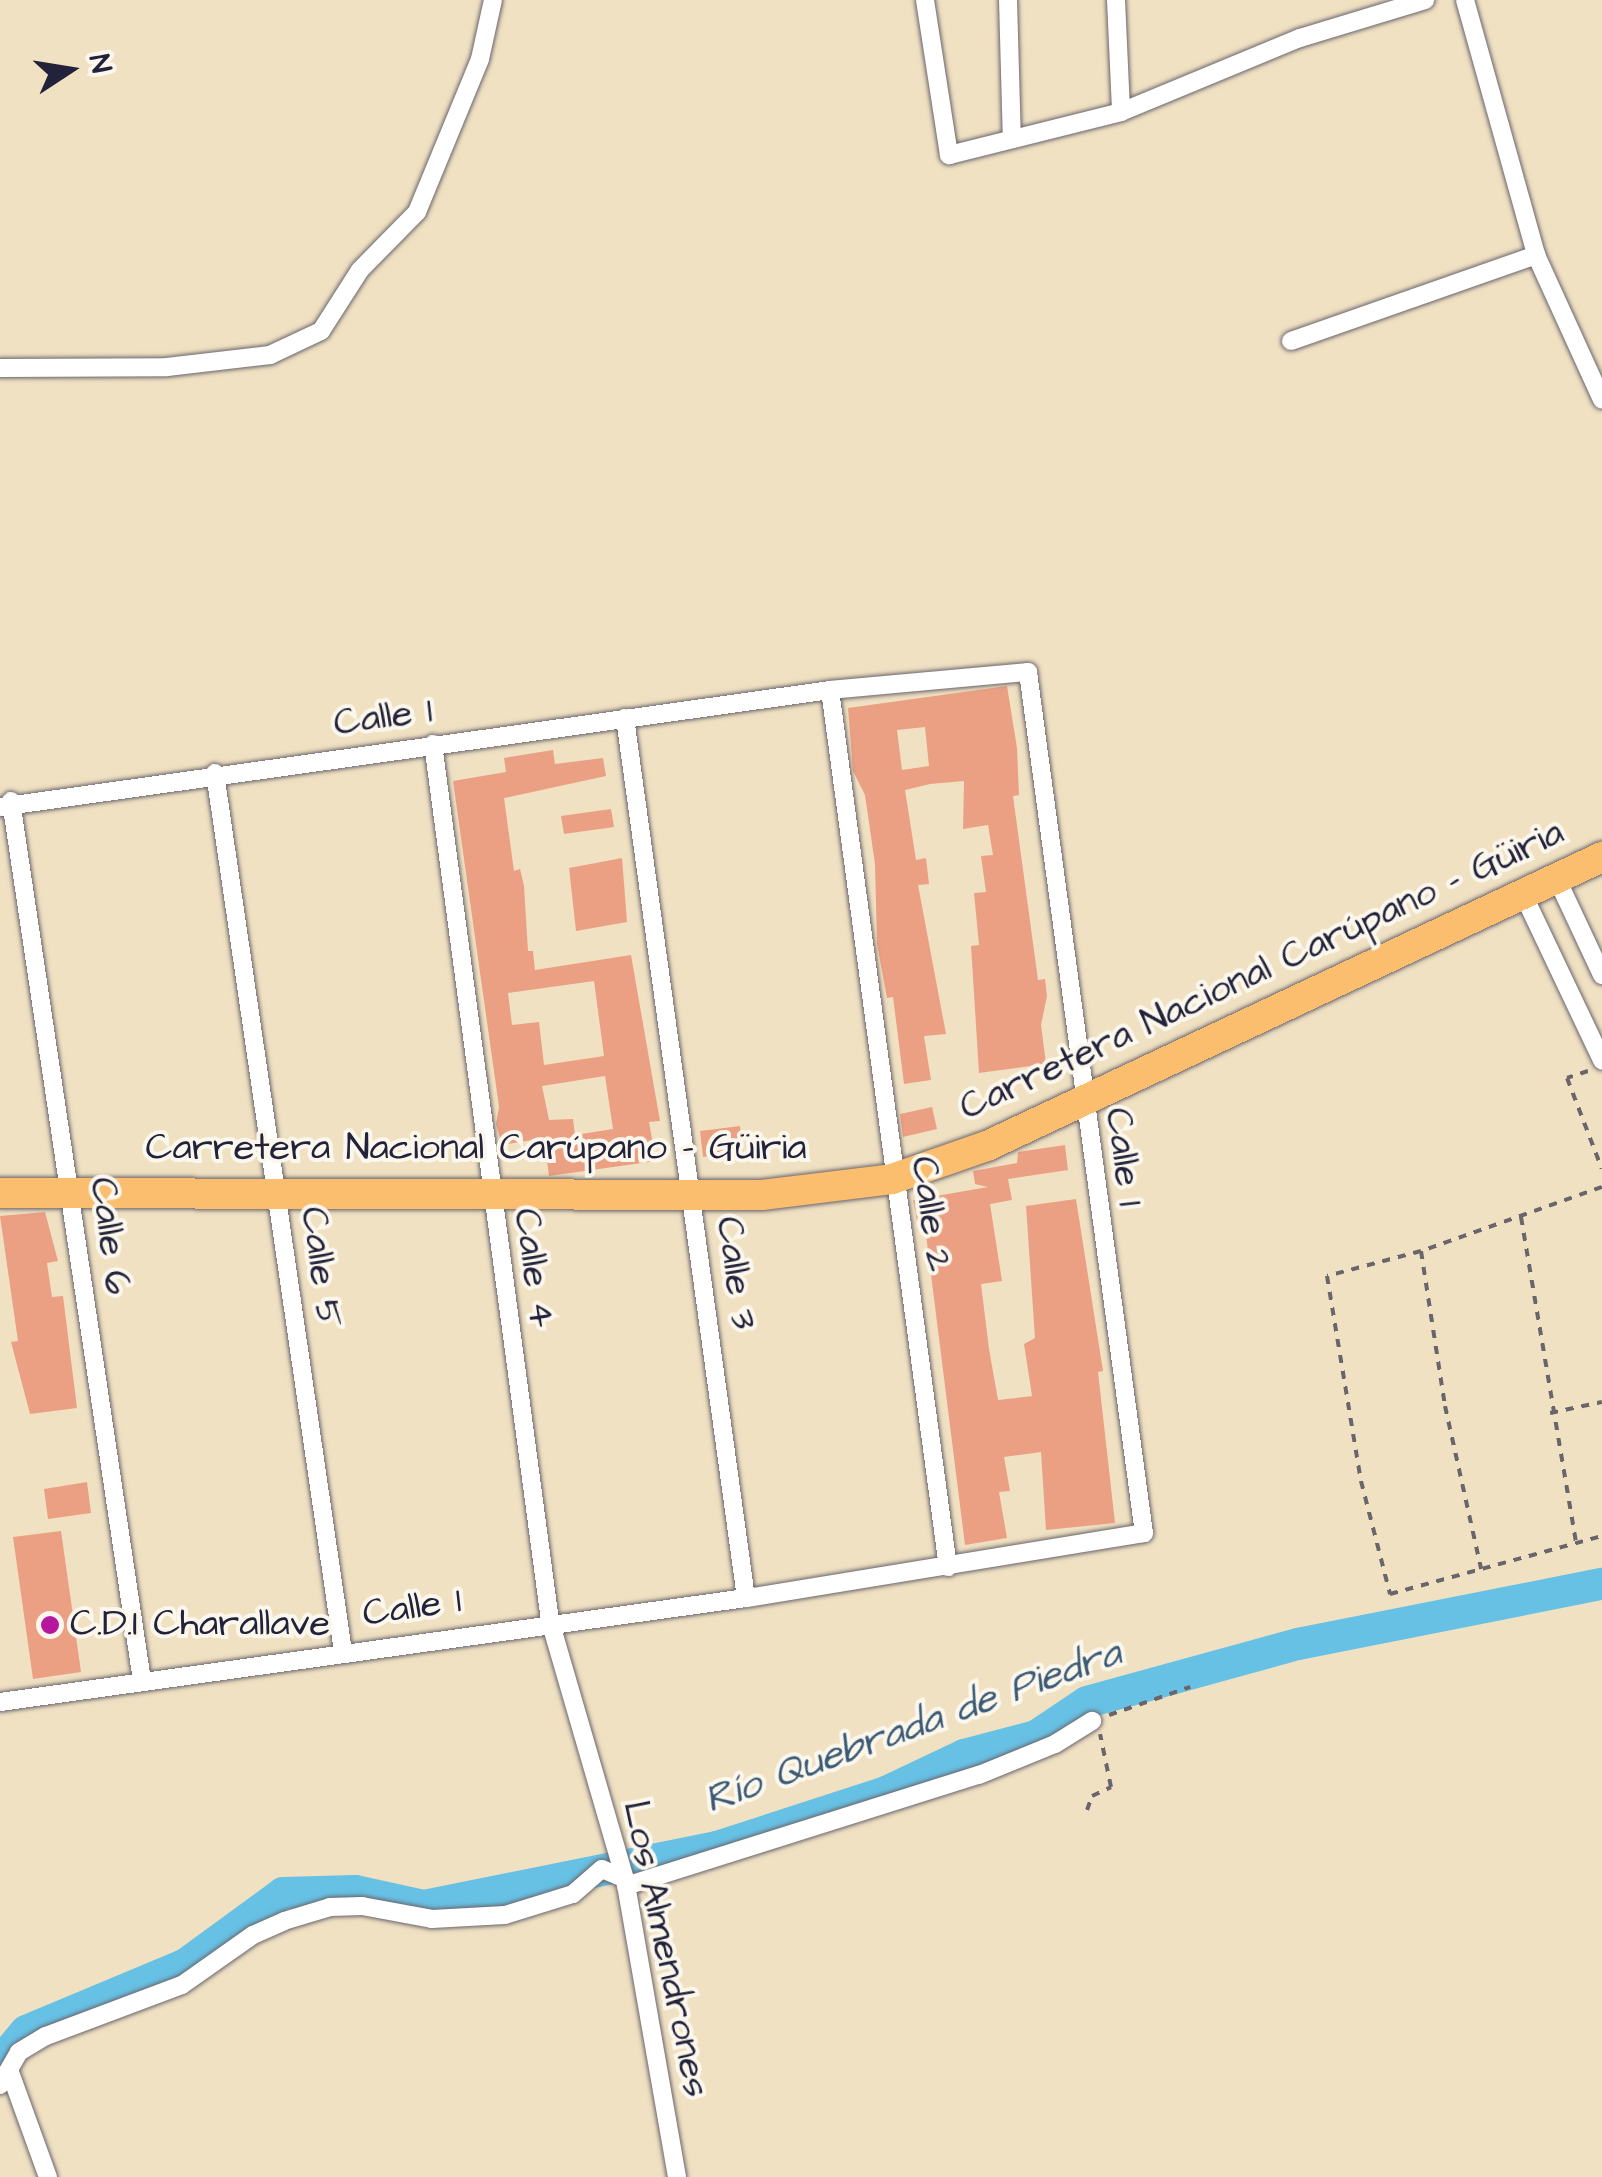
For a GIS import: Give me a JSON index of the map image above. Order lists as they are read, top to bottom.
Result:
{
  "streets": {
    "highway": ["Carretera Nacional Carúpano - Güiria"],
    "street": [
      "Calle 1",
      "Calle 2",
      "Calle 6",
      "Calle 5",
      "Calle 4",
      "Calle 3",
      "Los Almendrones"
    ]
  },
  "crossings": [
    ["Calle 1", "Carretera Nacional Carúpano - Güiria"],
    ["Calle 1", "Calle 2"],
    ["Calle 1", "Calle 6"],
    ["Calle 1", "Calle 5"],
    ["Calle 1", "Calle 4"],
    ["Calle 1", "Calle 3"],
    ["Calle 1", "Los Almendrones"],
    ["Carretera Nacional Carúpano - Güiria", "Calle 2"],
    ["Carretera Nacional Carúpano - Güiria", "Calle 6"],
    ["Carretera Nacional Carúpano - Güiria", "Calle 5"],
    ["Carretera Nacional Carúpano - Güiria", "Calle 4"],
    ["Carretera Nacional Carúpano - Güiria", "Calle 3"],
    ["Calle 4", "Los Almendrones"]
  ],
  "water": ["Río Quebrada de Piedra"],
  "places": ["C.D.I Charallave"],
  "north": "right"
}
